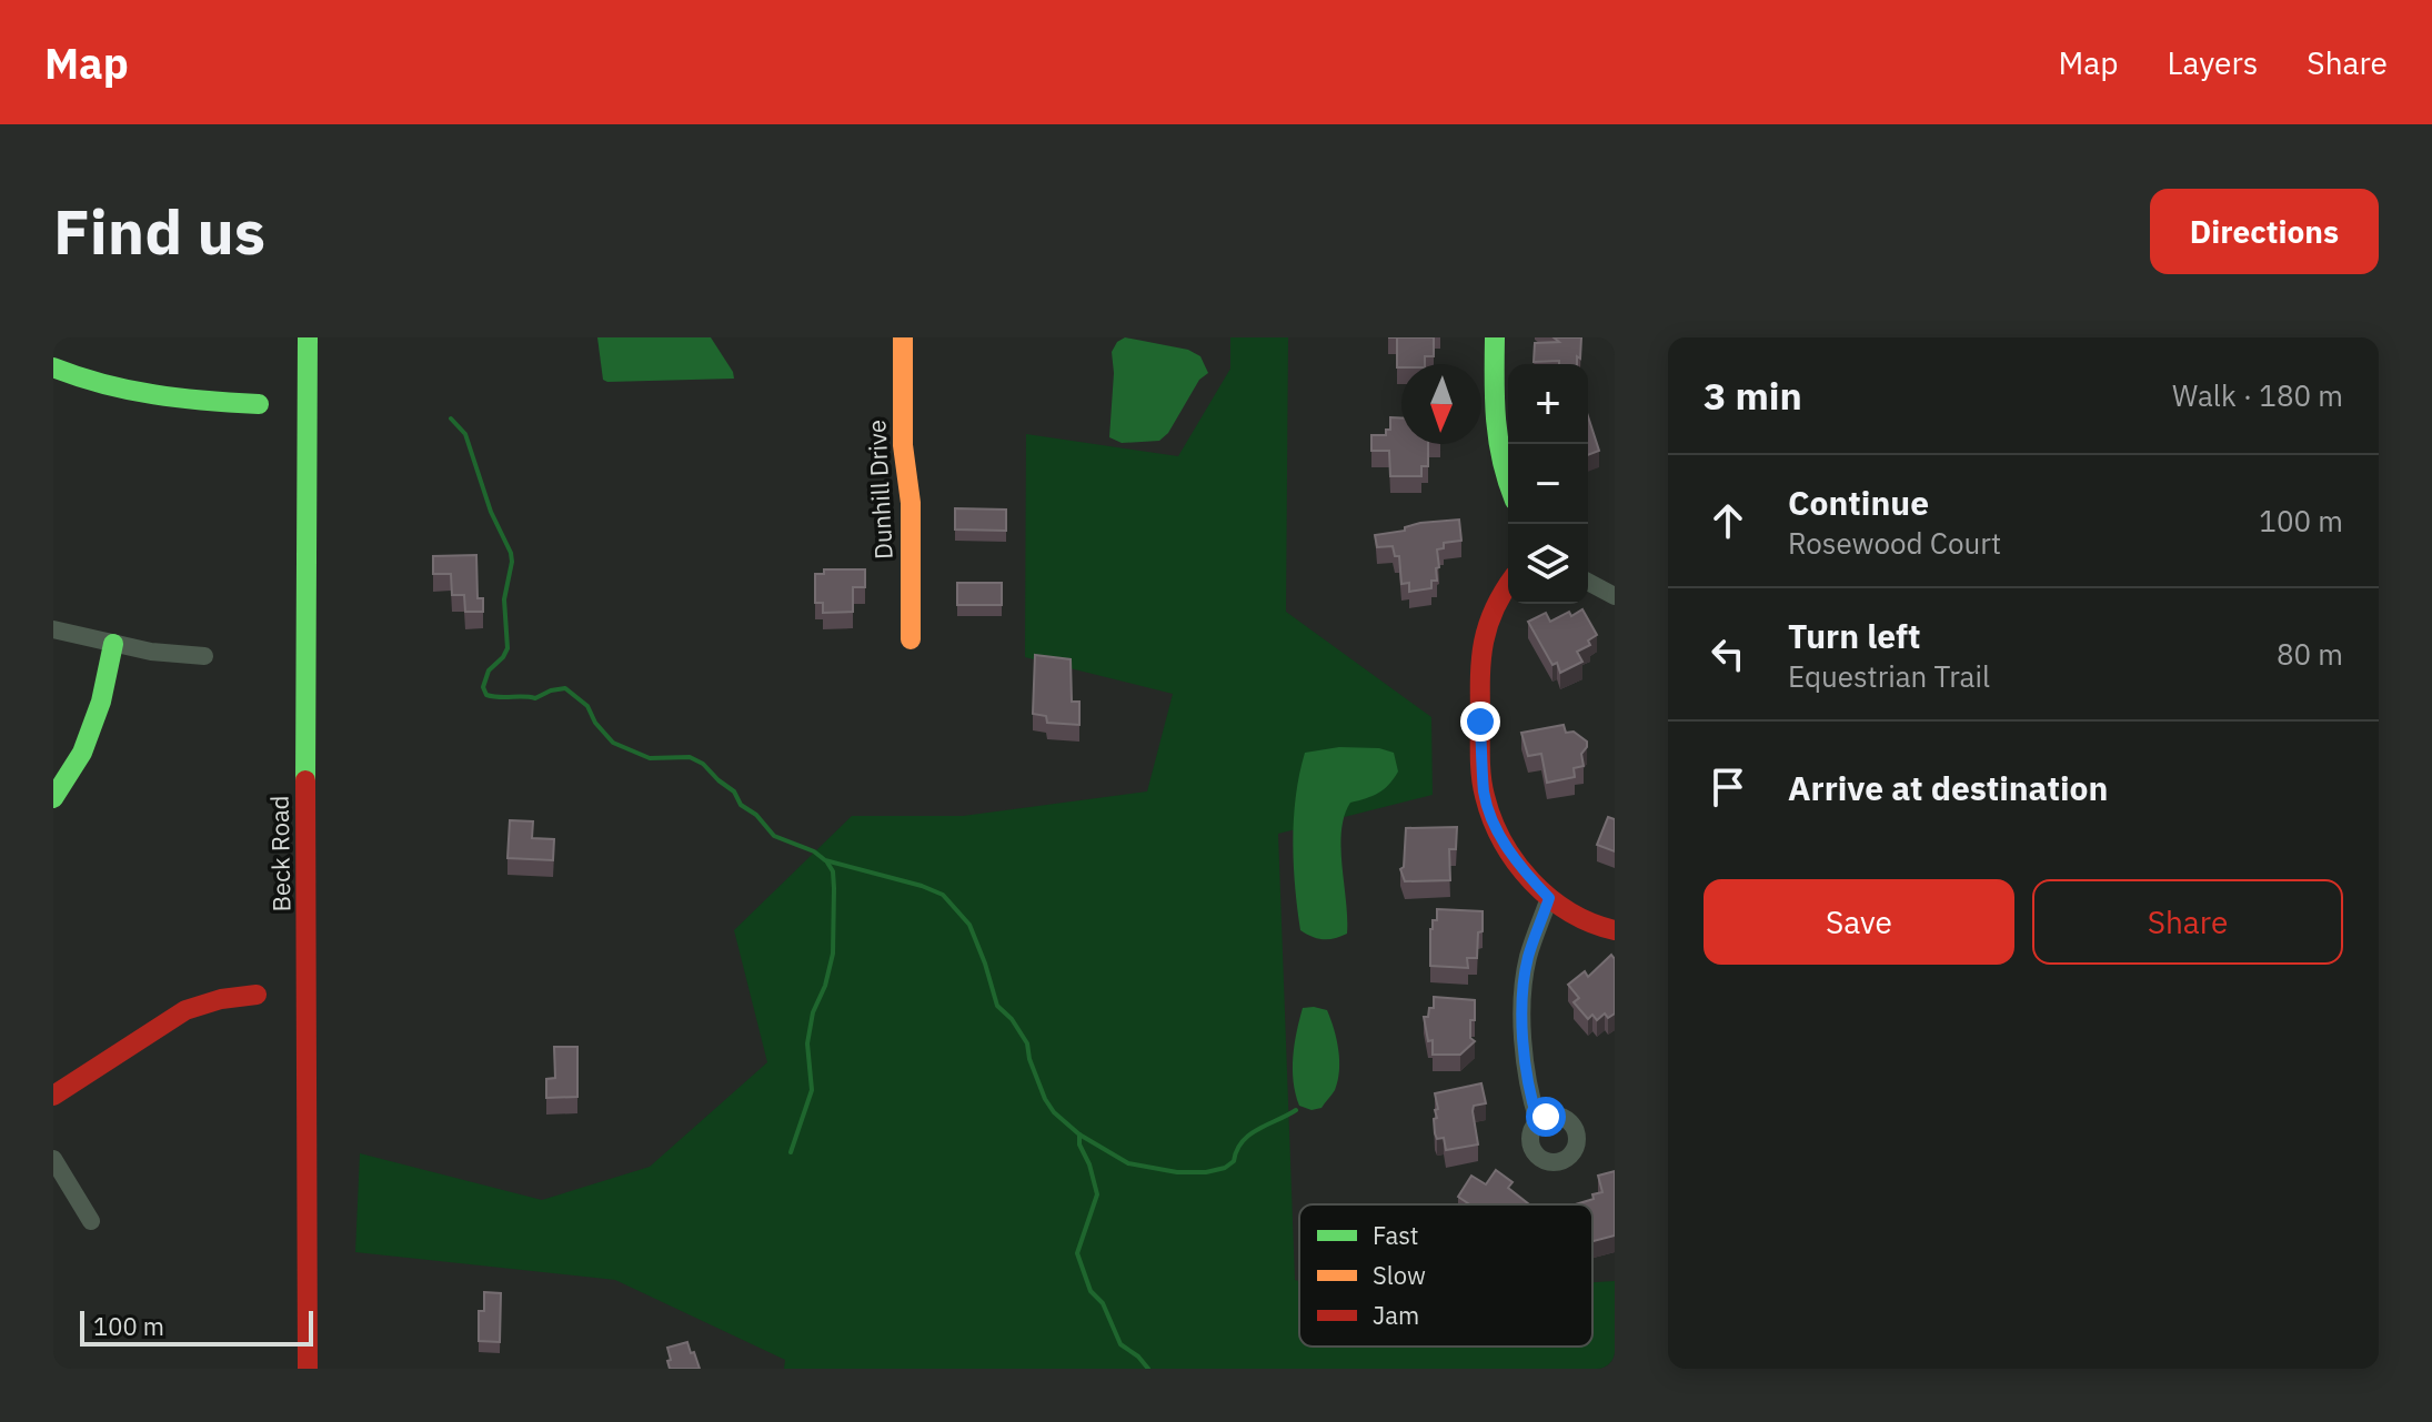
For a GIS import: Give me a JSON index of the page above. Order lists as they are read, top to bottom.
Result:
{
  "streets": {
    "street": ["Dunhill Drive", "Beck Road"]
  },
  "legend": ["Fast", "Slow", "Jam"],
  "scale_bar": "100 m",
  "north": "bottom",
  "page": {
    "header": "Map",
    "nav": ["Map", "Layers", "Share"],
    "buttons": [
      "Directions",
      ["Save", "Share"]
    ],
    "title": "Find us",
    "heading": ["3 min", "Walk · 180 m"],
    "map_buttons": ["+", "−"],
    "list": [
      ["Continue", "Rosewood Court", "100 m"],
      ["Turn left", "Equestrian Trail", "80 m"],
      "Arrive at destination"
    ],
    "scale": "100 m"
  }
}
